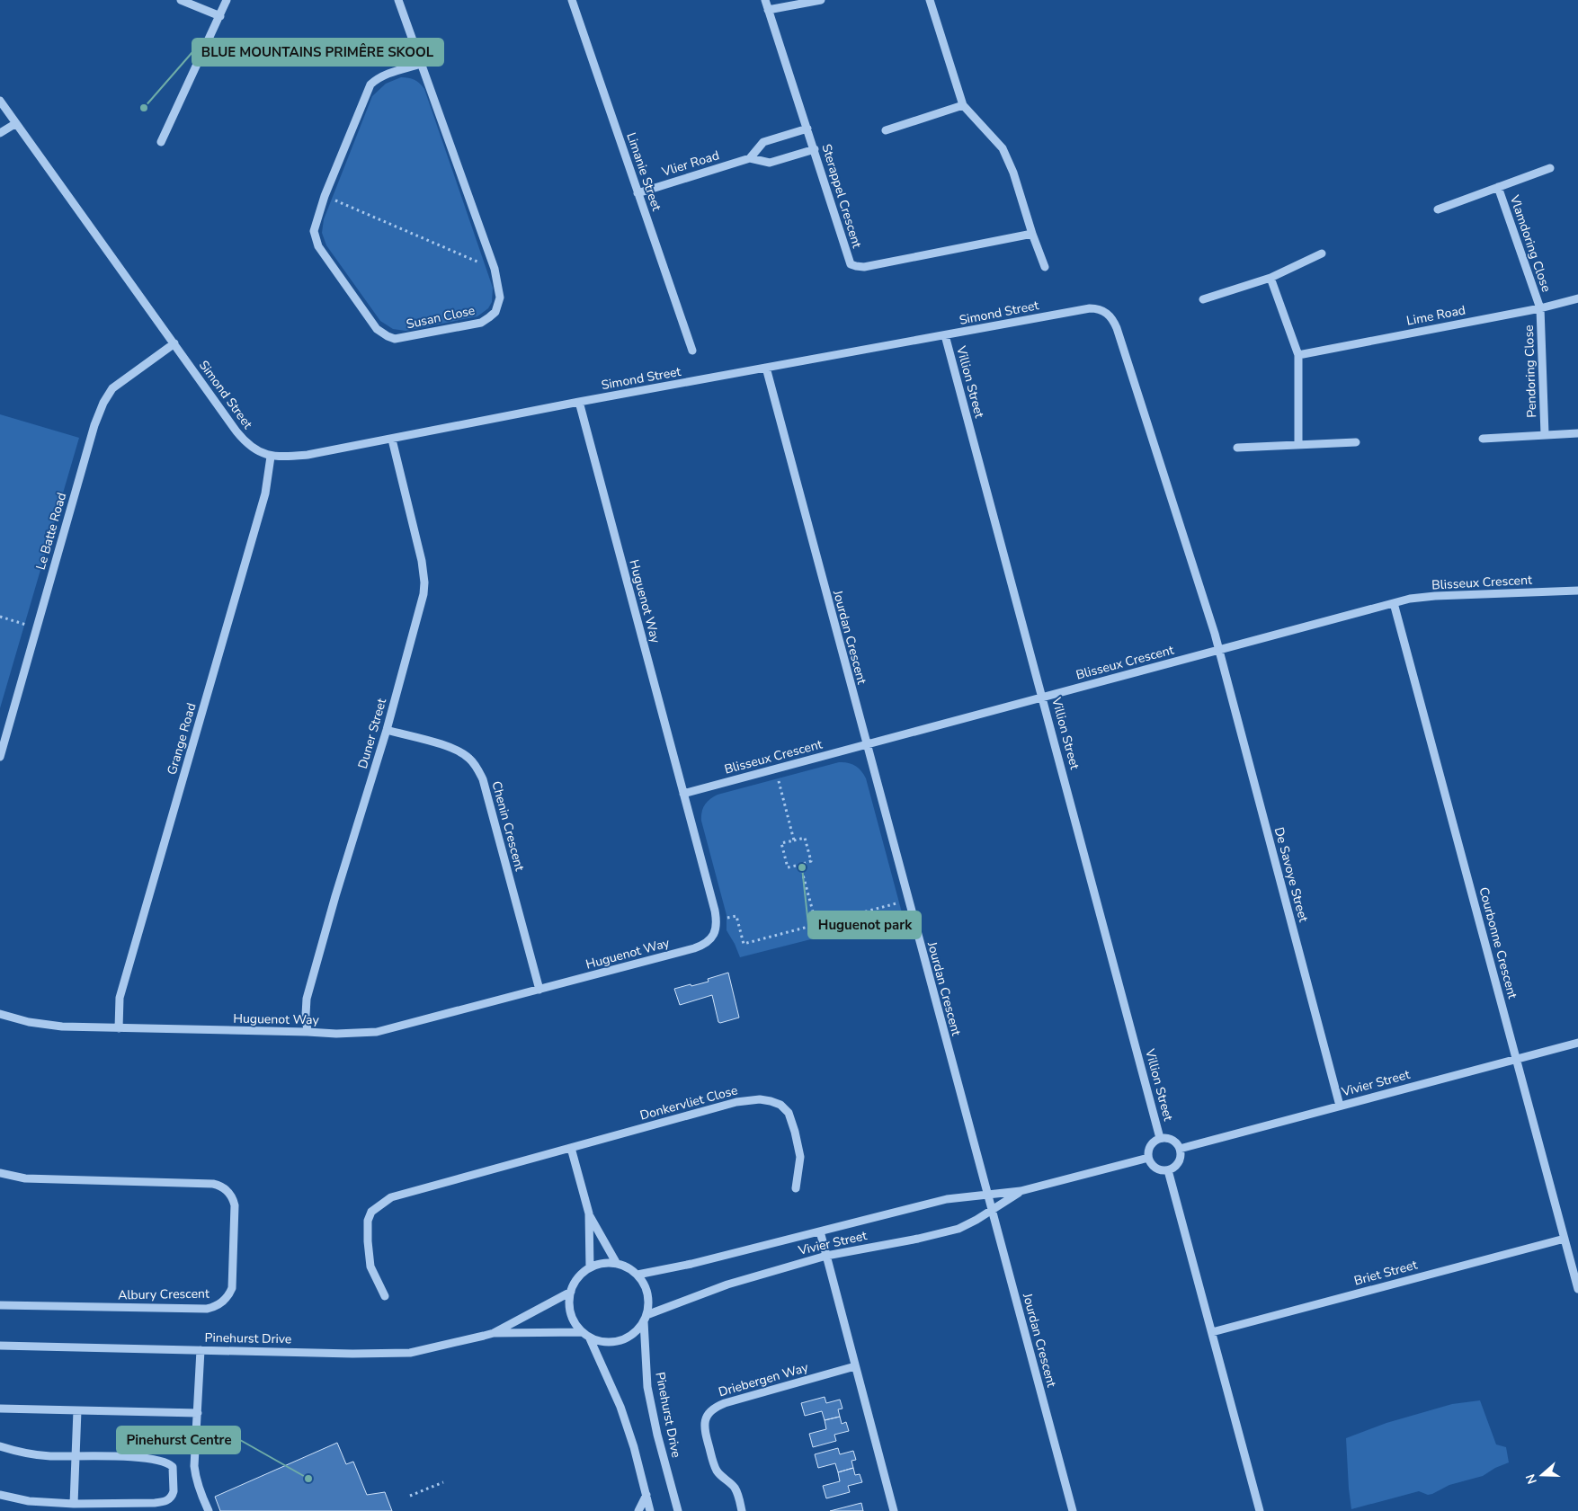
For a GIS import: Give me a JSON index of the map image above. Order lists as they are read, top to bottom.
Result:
{
  "streets": {
    "street": [
      "Vlier Road",
      "Limanie Street",
      "Sterappel Crescent",
      "Vlamdoring Close",
      "Simond Street",
      "Lime Road",
      "Susan Close",
      "Pendoring Close",
      "Villion Street",
      "Le Batte Road",
      "Blisseux Crescent",
      "Huguenot Way",
      "Jourdan Crescent",
      "Duner Street",
      "Grange Road",
      "Chenin Crescent",
      "De Savoye Street",
      "Courbonne Crescent",
      "Vivier Street",
      "Donkervliet Close",
      "Briet Street",
      "Albury Crescent",
      "Pinehurst Drive",
      "Driebergen Way"
    ]
  },
  "crossings": [
    ["Vlier Road", "Limanie Street"],
    ["Vlier Road", "Sterappel Crescent"],
    ["Vlamdoring Close", "Lime Road"],
    ["Vlamdoring Close", "Pendoring Close"],
    ["Simond Street", "Villion Street"],
    ["Simond Street", "Le Batte Road"],
    ["Simond Street", "Blisseux Crescent"],
    ["Simond Street", "Huguenot Way"],
    ["Simond Street", "Jourdan Crescent"],
    ["Simond Street", "Duner Street"],
    ["Simond Street", "Grange Road"],
    ["Simond Street", "De Savoye Street"],
    ["Lime Road", "Pendoring Close"],
    ["Villion Street", "Blisseux Crescent"],
    ["Villion Street", "Vivier Street"],
    ["Blisseux Crescent", "Huguenot Way"],
    ["Blisseux Crescent", "Jourdan Crescent"],
    ["Blisseux Crescent", "De Savoye Street"],
    ["Blisseux Crescent", "Courbonne Crescent"],
    ["Huguenot Way", "Duner Street"],
    ["Huguenot Way", "Grange Road"],
    ["Huguenot Way", "Chenin Crescent"],
    ["Jourdan Crescent", "Vivier Street"],
    ["Duner Street", "Chenin Crescent"],
    ["De Savoye Street", "Vivier Street"],
    ["Courbonne Crescent", "Vivier Street"],
    ["Courbonne Crescent", "Briet Street"],
    ["Vivier Street", "Pinehurst Drive"]
  ],
  "places": ["BLUE MOUNTAINS PRIMÊRE SKOOL", "Huguenot park", "Pinehurst Centre"],
  "north": "left"
}
